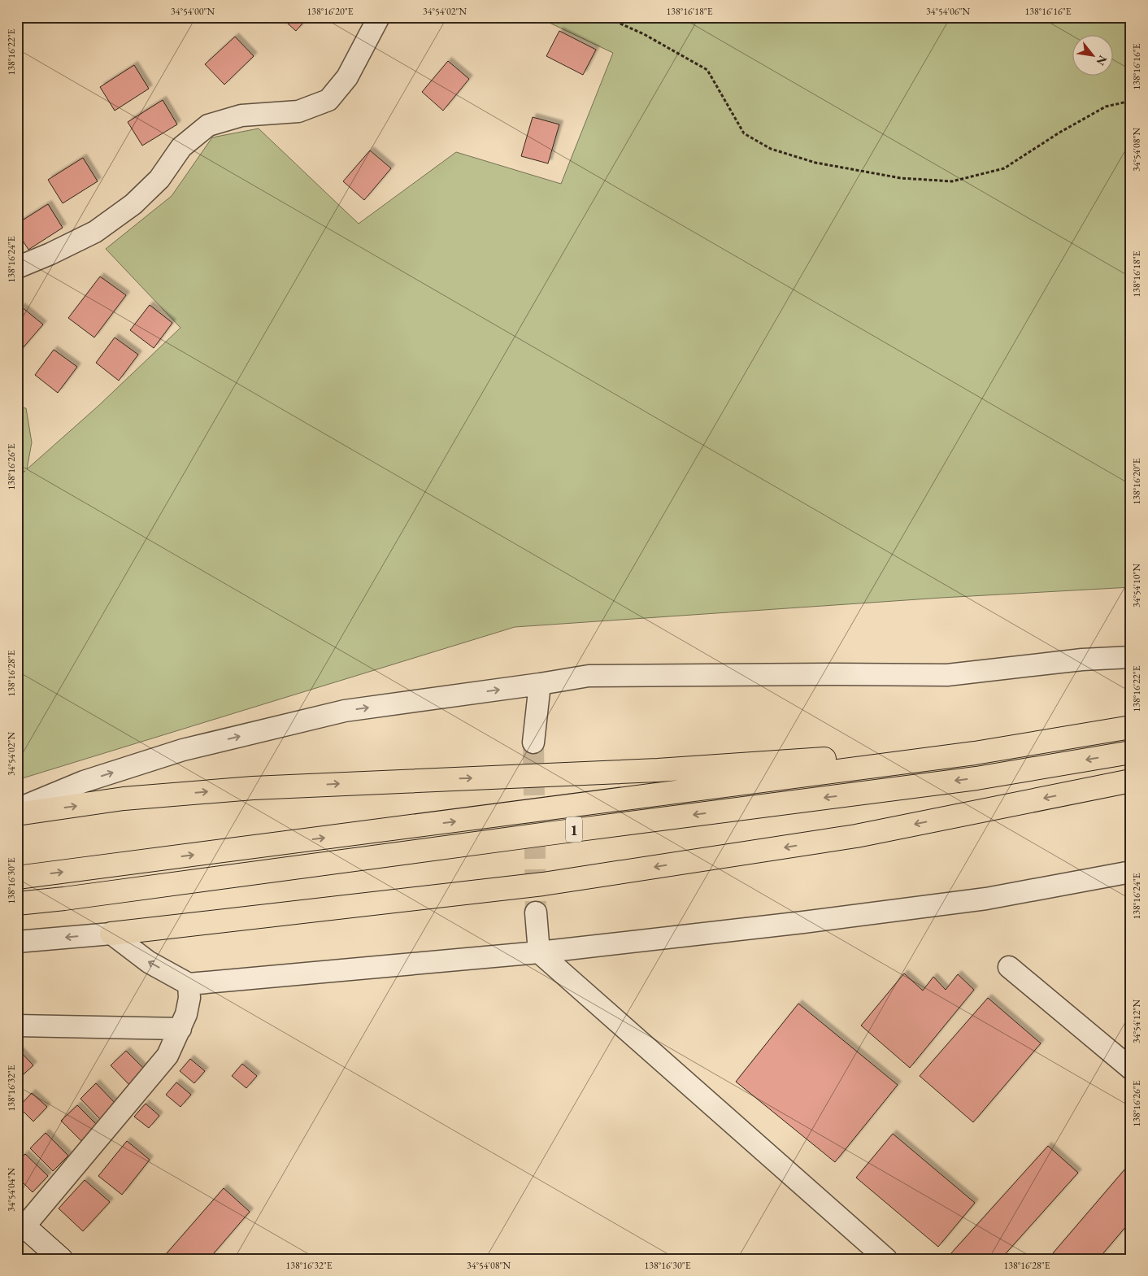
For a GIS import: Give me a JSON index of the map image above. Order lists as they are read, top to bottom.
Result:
{
  "streets": {
    "highway": ["1"]
  },
  "north": "bottom right",
  "coordinates": [
    "34°54'00\"N",
    "138°16'20\"E",
    "34°54'02\"N",
    "138°16'18\"E",
    "34°54'06\"N",
    "138°16'16\"E",
    "138°16'22\"E",
    "34°54'08\"N",
    "138°16'24\"E",
    "138°16'26\"E",
    "34°54'10\"N",
    "138°16'28\"E",
    "138°16'30\"E",
    "34°54'12\"N",
    "138°16'32\"E",
    "34°54'04\"N"
  ]
}
